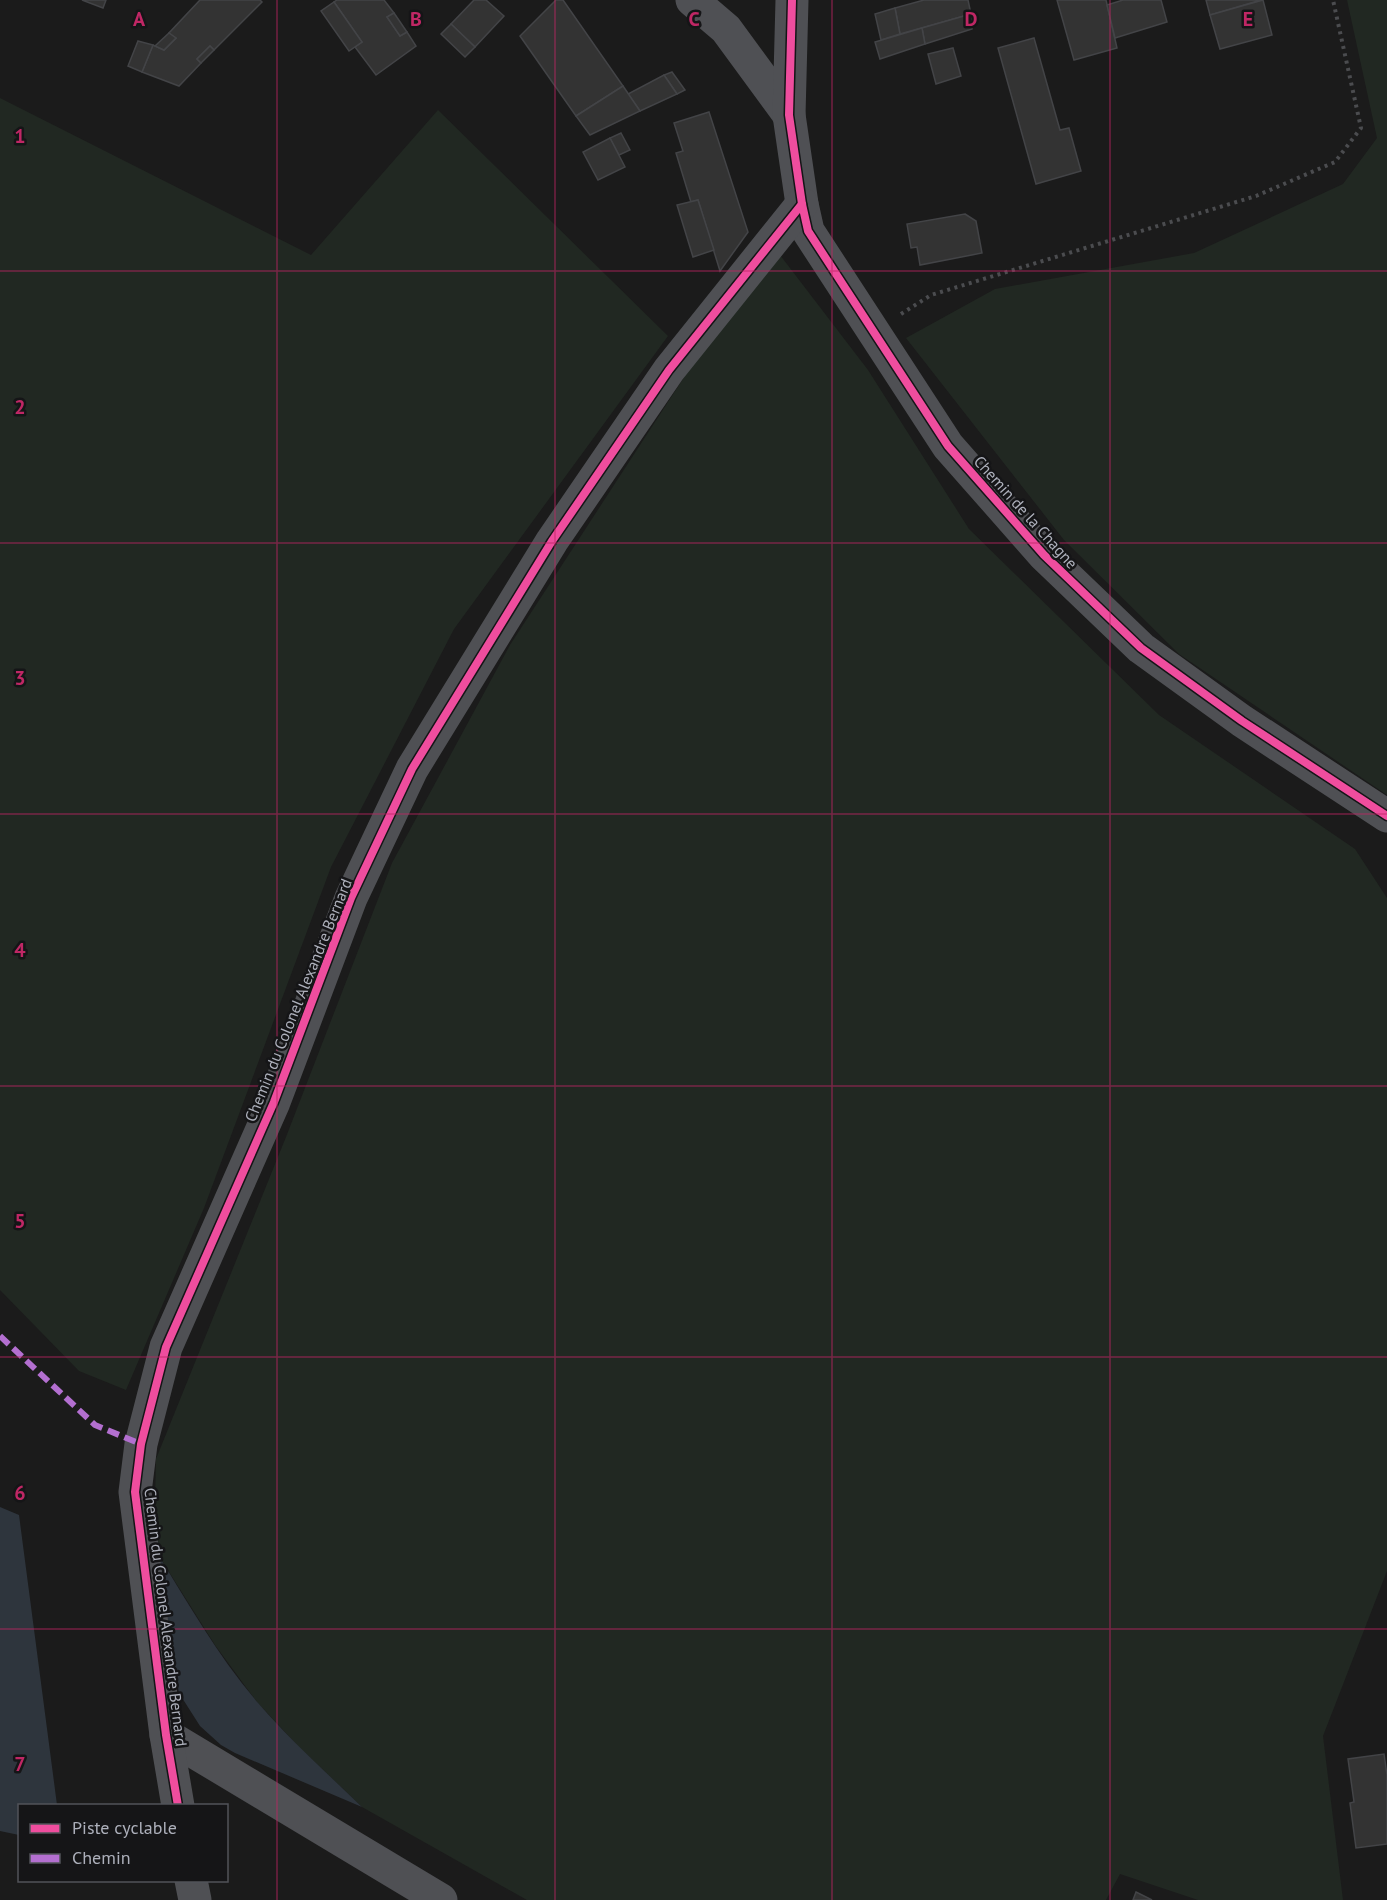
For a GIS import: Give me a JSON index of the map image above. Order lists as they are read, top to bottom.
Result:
{
  "streets": {
    "street": ["Chemin de la Chagne", "Chemin du Colonel Alexandre Bernard"]
  },
  "crossings": [
    ["Chemin de la Chagne", "Chemin du Colonel Alexandre Bernard"]
  ],
  "legend": ["Piste cyclable", "Chemin"],
  "grid": {
    "columns": [
      "A",
      "B",
      "C",
      "D",
      "E"
    ],
    "rows": [
      "1",
      "2",
      "3",
      "4",
      "5",
      "6",
      "7"
    ]
  }
}
